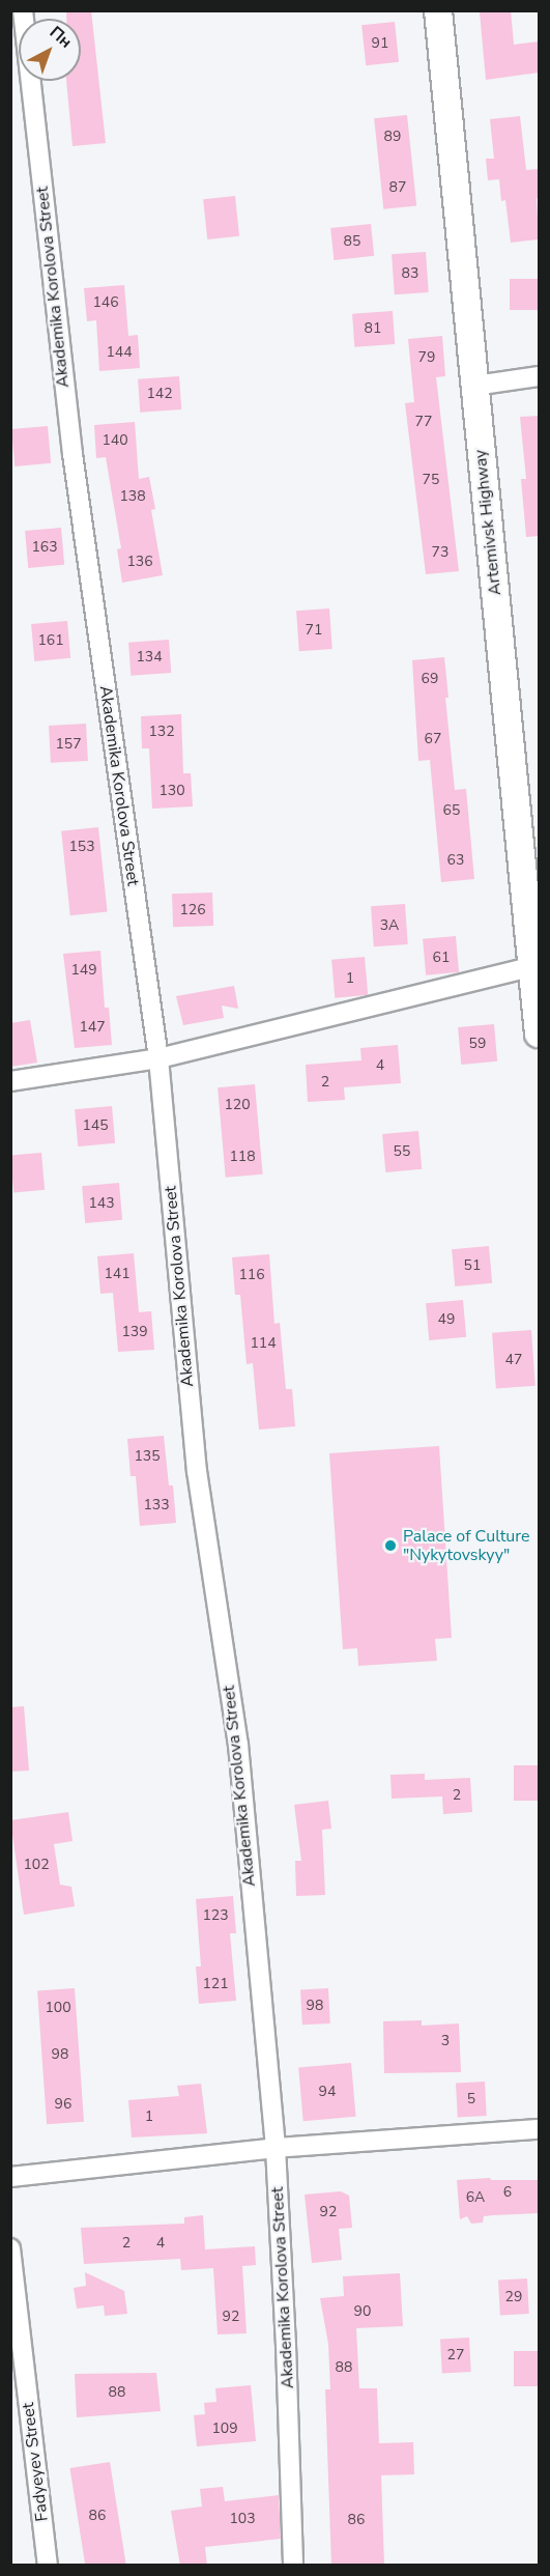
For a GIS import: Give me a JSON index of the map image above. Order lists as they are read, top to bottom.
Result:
{
  "streets": {
    "main road": ["Artemivsk Highway"],
    "street": ["Akademika Korolova Street", "Fadyeyev Street"]
  },
  "places": ["Palace of Culture \"Nykytovskyy\""],
  "house_numbers": [
    "91",
    "89",
    "87",
    "85",
    "83",
    "146",
    "81",
    "144",
    "79",
    "142",
    "77",
    "140",
    "75",
    "138",
    "163",
    "73",
    "136",
    "71",
    "161",
    "134",
    "69",
    "132",
    "67",
    "157",
    "130",
    "65",
    "153",
    "63",
    "126",
    "3А",
    "61",
    "149",
    "1",
    "147",
    "59",
    "4",
    "2",
    "120",
    "145",
    "55",
    "118",
    "143",
    "51",
    "141",
    "116",
    "49",
    "139",
    "114",
    "47",
    "135",
    "133",
    "2",
    "102",
    "123",
    "121",
    "98",
    "100",
    "3",
    "98",
    "94",
    "5",
    "96",
    "1",
    "6",
    "6А",
    "92",
    "2",
    "4",
    "29",
    "90",
    "92",
    "27",
    "88",
    "88",
    "109",
    "86",
    "103",
    "86"
  ],
  "north": "top right"
}
